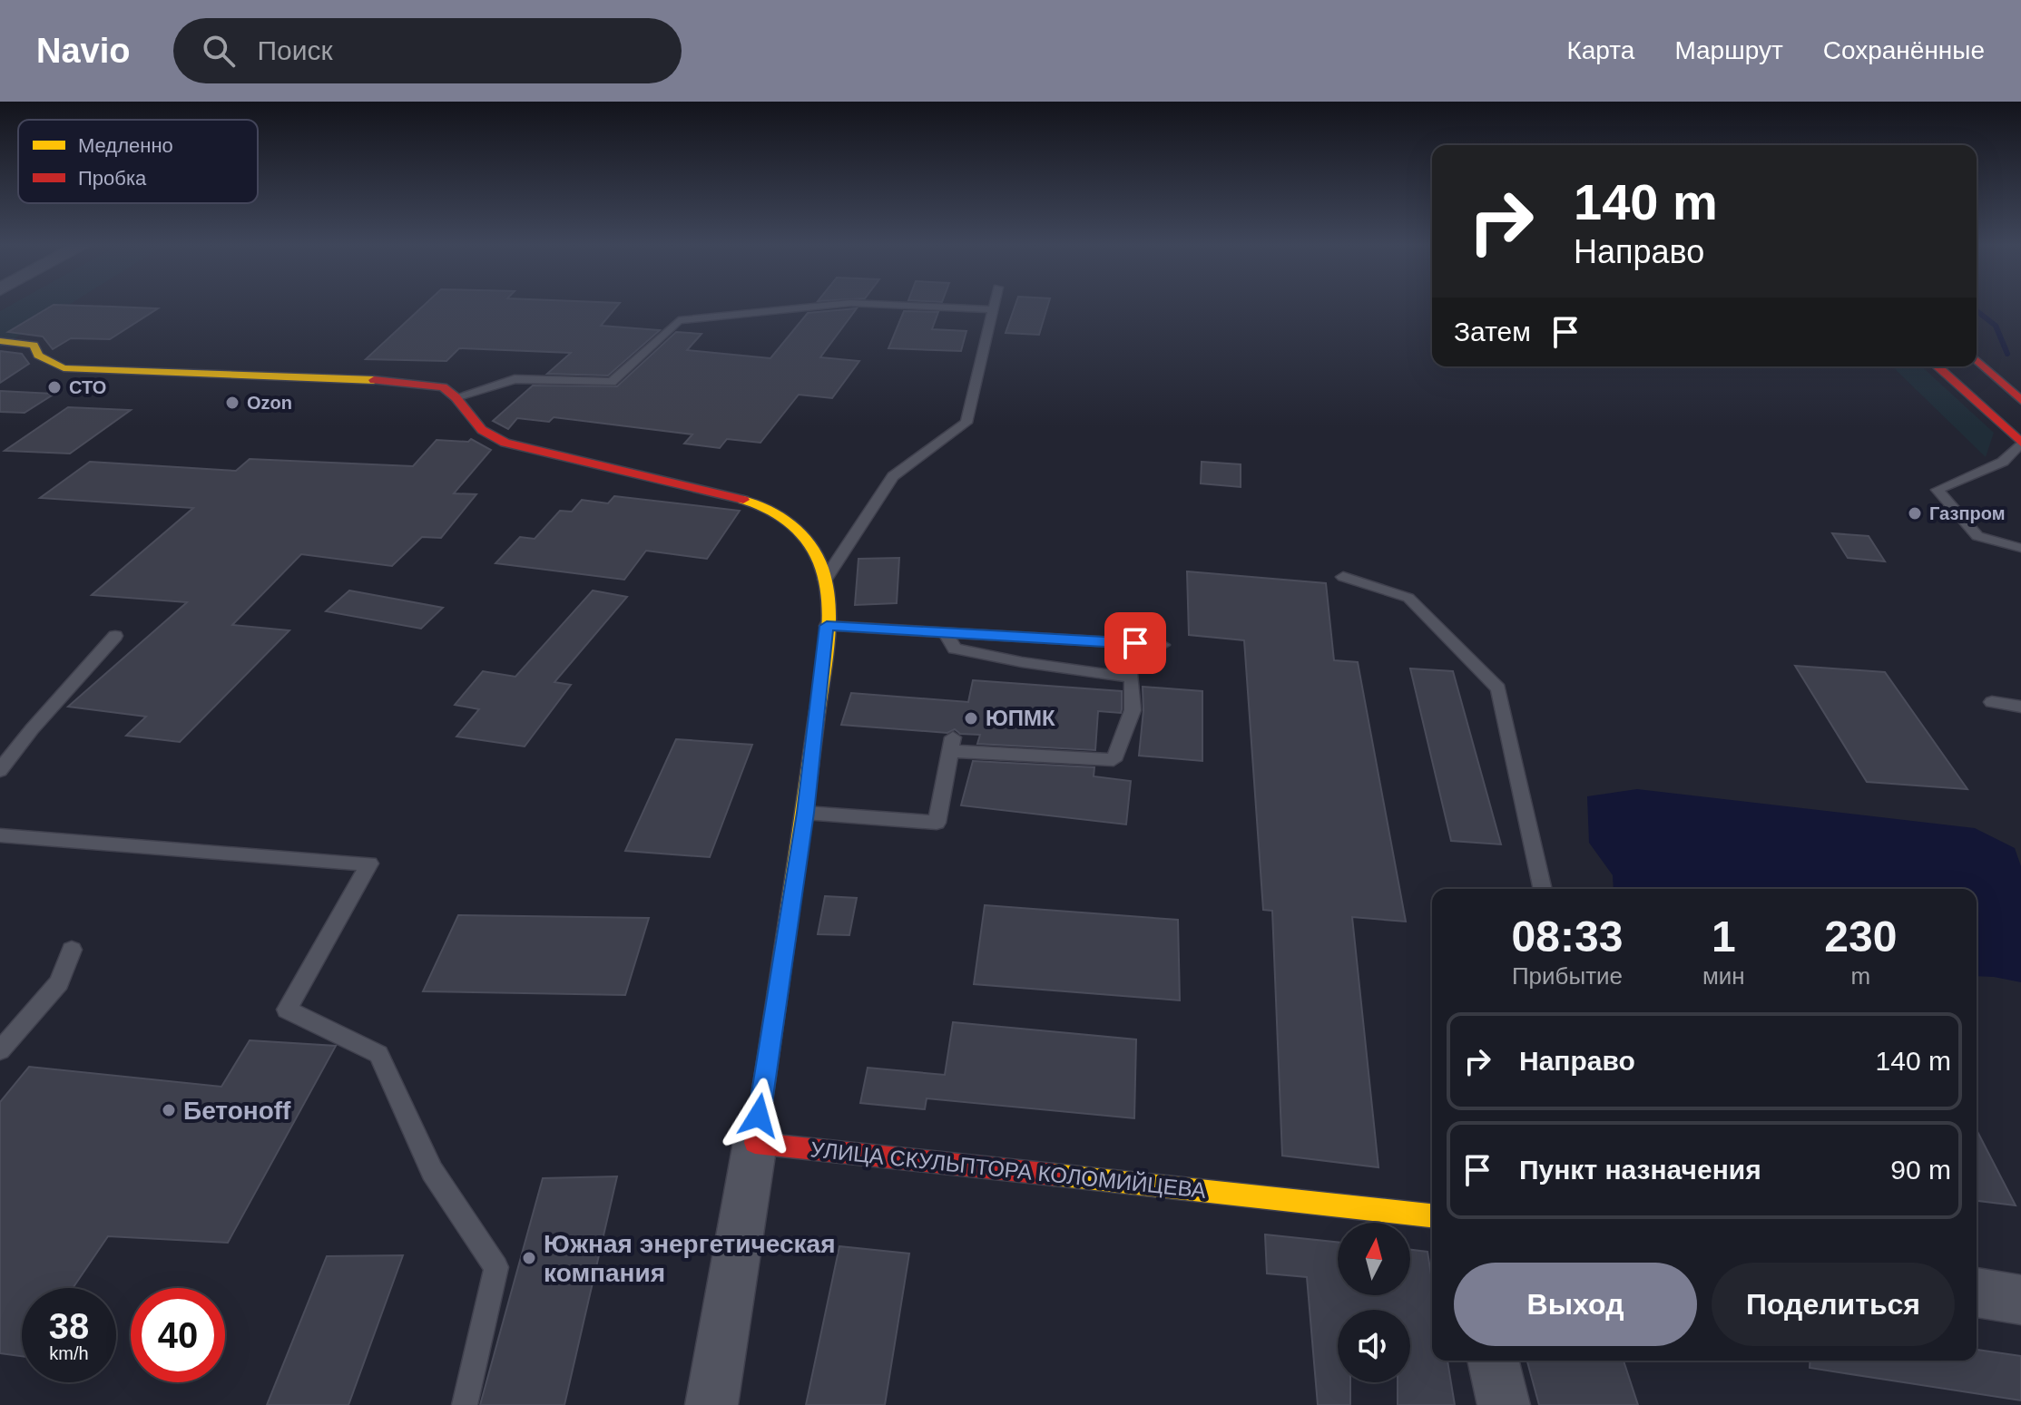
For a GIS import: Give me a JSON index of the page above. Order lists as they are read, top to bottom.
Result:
{
  "streets": {
    "street": ["УЛИЦА СКУЛЬПТОРА КОЛОМИЙЦЕВА"]
  },
  "places": [
    "СТО",
    "Ozon",
    "Газпром",
    "ЮПМК",
    "Бетонoff",
    "Южная энергетическая компания"
  ],
  "legend": ["Медленно", "Пробка"],
  "north": "top",
  "page": {
    "header": "Navio",
    "search": "Поиск",
    "nav": ["Карта", "Маршрут", "Сохранённые"],
    "turn": ["140 m", "Направо"],
    "then": "Затем",
    "eta": [
      "08:33",
      "Прибытие",
      "1",
      "мин",
      "230",
      "m"
    ],
    "list": [
      {
        "name": "Направо",
        "value": "140 m"
      },
      {
        "name": "Пункт назначения",
        "value": "90 m"
      }
    ],
    "buttons": ["Выход", "Поделиться"],
    "speed": "38 km/h",
    "limit": "40"
  }
}
